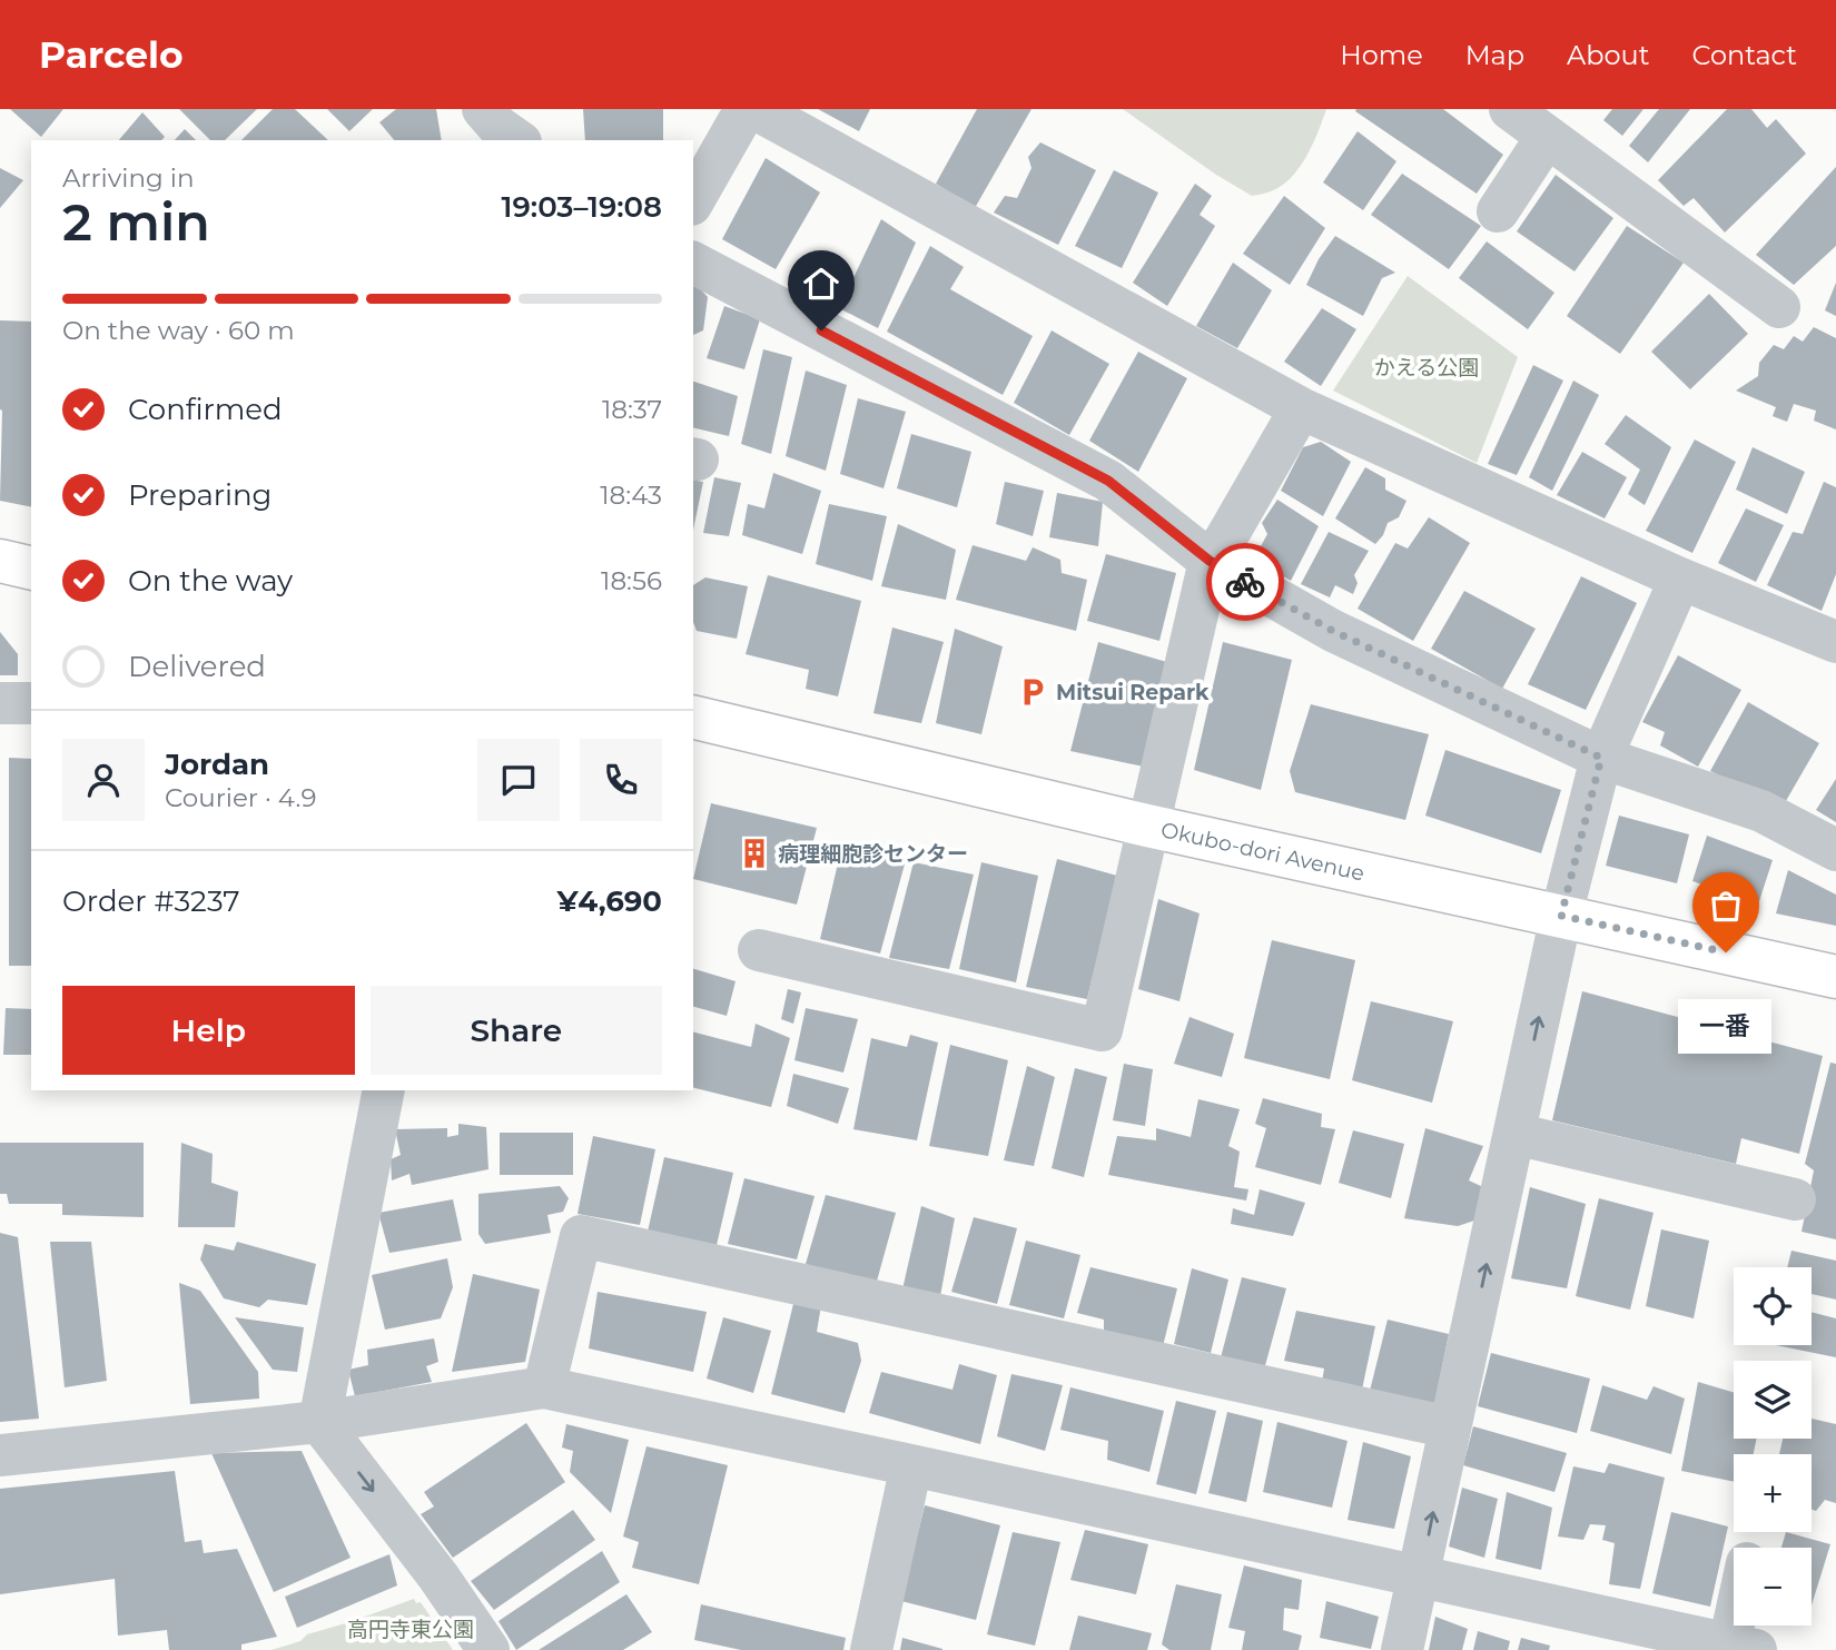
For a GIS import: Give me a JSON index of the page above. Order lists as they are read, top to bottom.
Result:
{
  "streets": {
    "main road": ["Okubo-dori Avenue"]
  },
  "parks": ["かえる公園", "高円寺東公園"],
  "places": {
    "parking": ["Mitsui Repark"],
    "building": ["病理細胞診センター"],
    "other": ["一番"]
  },
  "page": {
    "header": "Parcelo",
    "nav": [
      "Home",
      "Map",
      "About",
      "Contact"
    ],
    "heading": ["2 min", "Arriving in", "19:03–19:08"],
    "panel": [
      "Jordan",
      "Courier · 4.9",
      "Order #3237",
      "¥4,690"
    ],
    "bar": "On the way · 60 m",
    "list": [
      ["Confirmed", "18:37"],
      ["Preparing", "18:43"],
      ["On the way", "18:56"],
      "Delivered"
    ],
    "buttons": ["Help", "Share"],
    "bubble": "一番",
    "map_buttons": ["+", "−"]
  }
}
